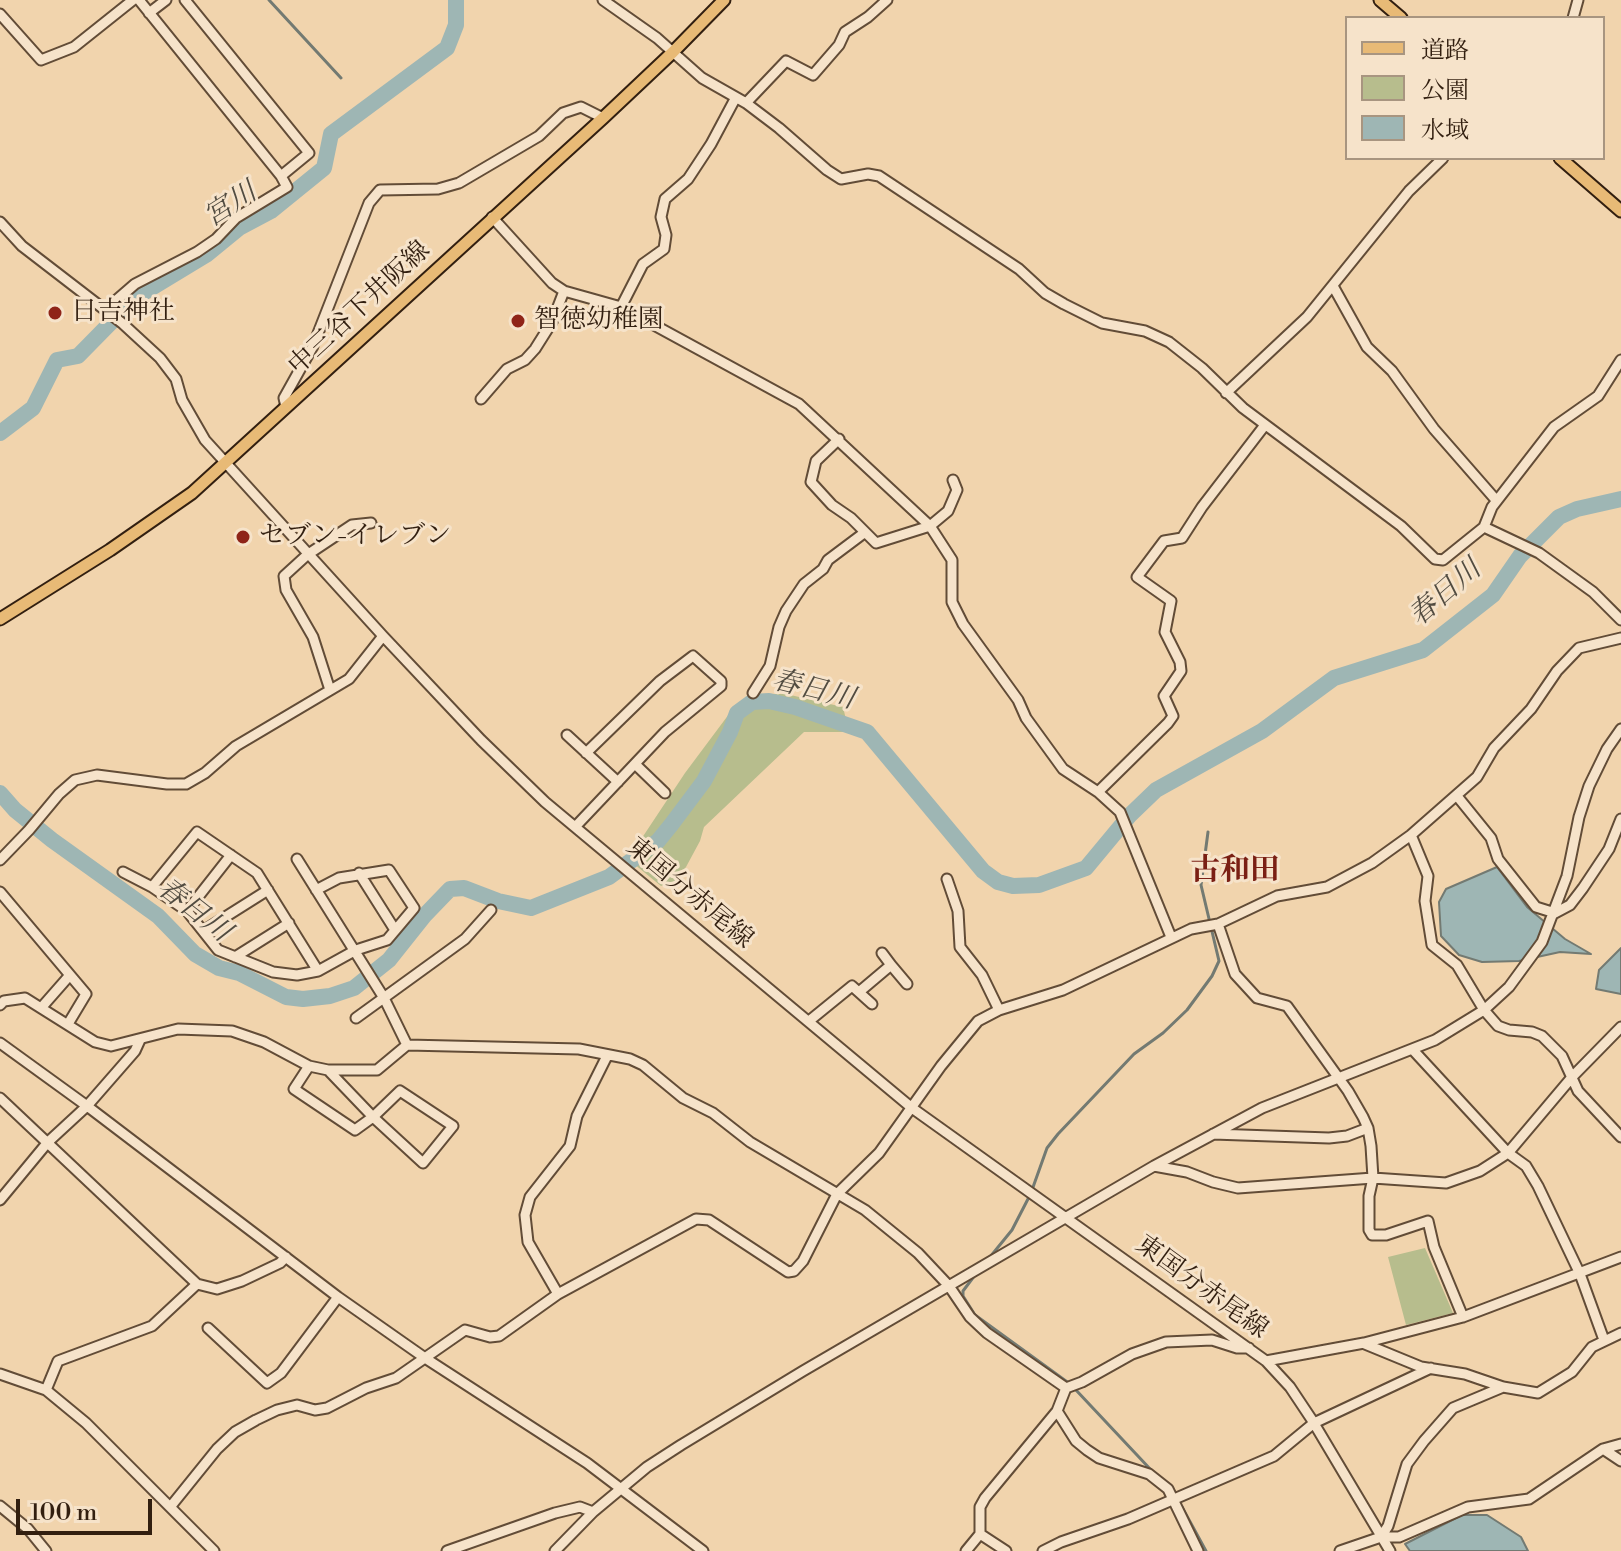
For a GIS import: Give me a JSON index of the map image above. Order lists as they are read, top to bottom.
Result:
{
  "streets": {
    "main road": ["中三谷下井阪線"],
    "street": ["東国分赤尾線"]
  },
  "crossings": [
    ["中三谷下井阪線", "東国分赤尾線"]
  ],
  "districts": ["古和田"],
  "water": ["宮川", "春日川"],
  "places": ["日吉神社", "智徳幼稚園", "セブン-イレブン"],
  "legend": ["道路", "公園", "水域"],
  "scale_bar": "100 m"
}
